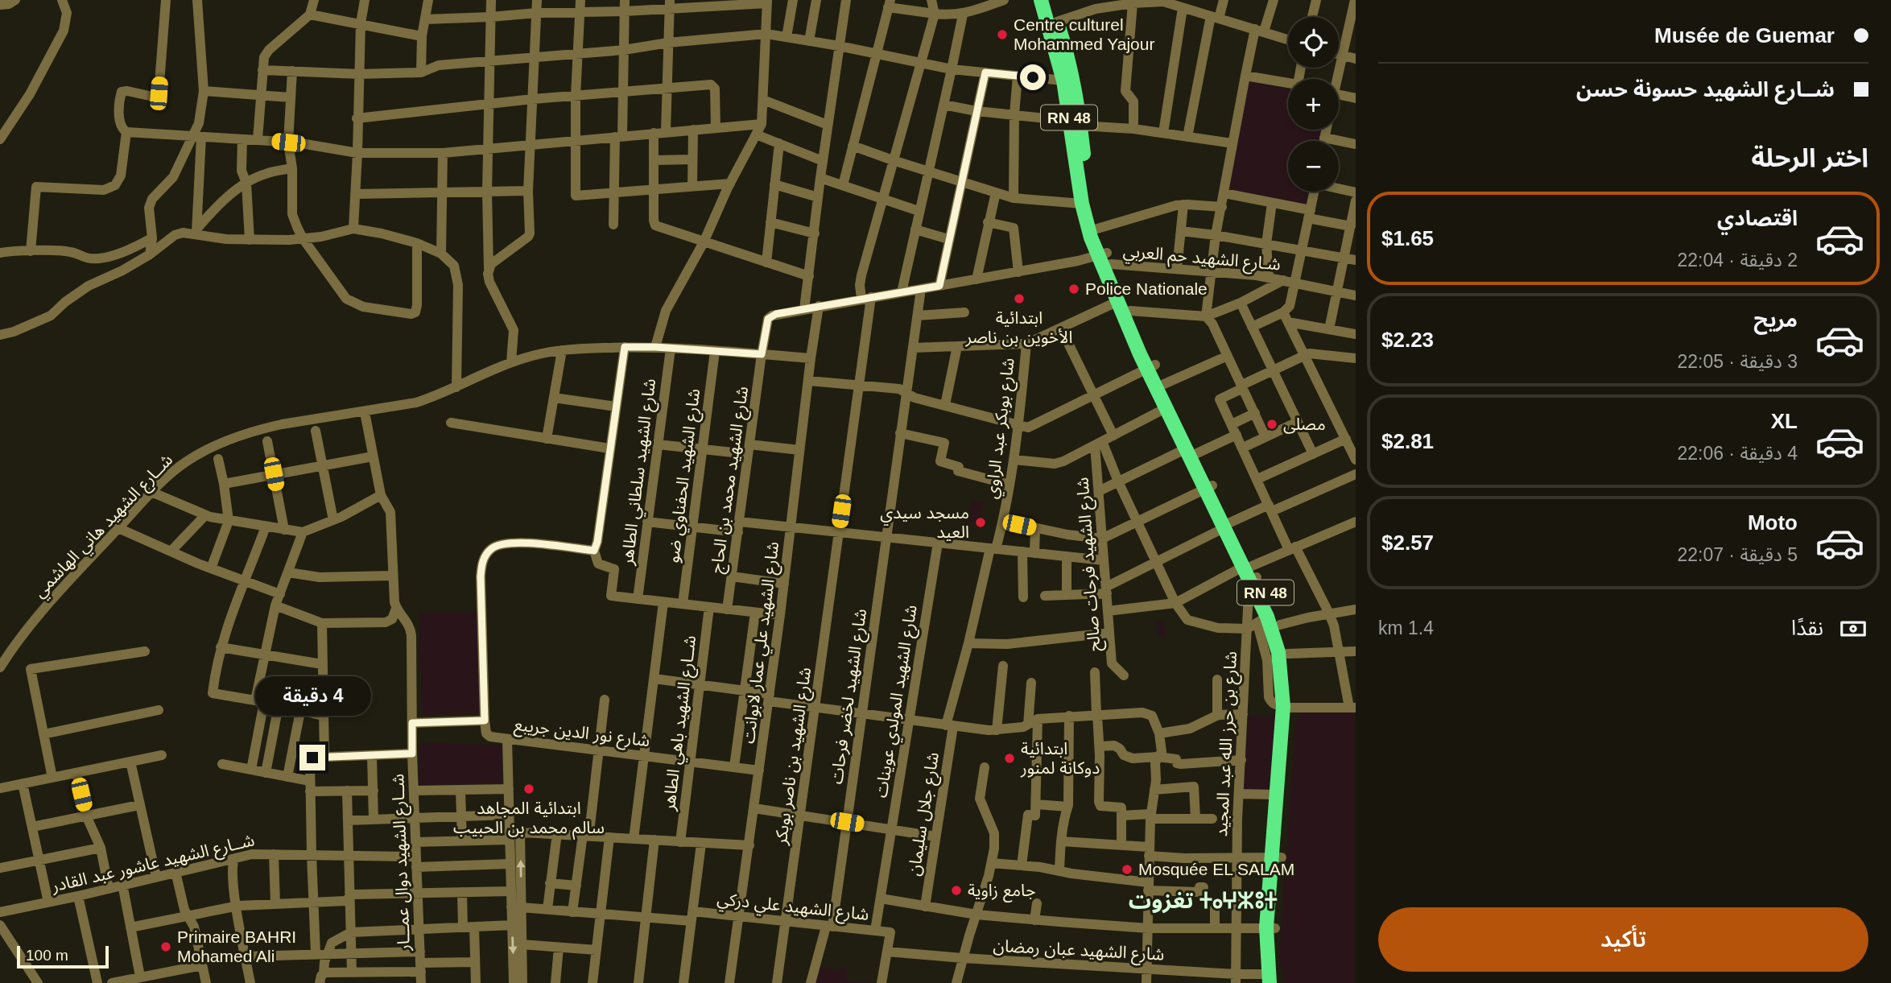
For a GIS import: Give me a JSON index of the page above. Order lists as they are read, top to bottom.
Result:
{
  "streets": {
    "highway": ["RN 48"],
    "street": [
      "شـارع الشهيد حم العربي",
      "شارع بوبكر عبد الراوي",
      "شارع الشهيد سلطاني الطاهر",
      "شارع الشهيد الحفناوي ضو",
      "شارع الشهيد محمد بن الحاج",
      "شــارع الشهيد هاني الهاشمي",
      "شارع الشهيد فرحات صالح",
      "شارع الشهيد علي عمار لابوانت",
      "شارع الشهيد لخضر فرحات",
      "شارع الشهيد المولدي عوينات",
      "شــارع الشهيد باهي الطاهر",
      "شارع نور الدين جريبع",
      "شارع بن حرز الله عبد المجيد",
      "شارع الشهيد بن ناصر بوبكر",
      "شارع جلال سليمان",
      "شــارع الشهيد دوال عمـــار",
      "شــارع الشهيد عاشور عبد القادر",
      "شارع الشهيد علي دركي",
      "شارع الشهيد عبان رمضان"
    ]
  },
  "crossings": [
    ["RN 48", "شـارع الشهيد حم العربي"],
    ["RN 48", "شارع بن حرز الله عبد المجيد"],
    ["RN 48", "شارع الشهيد عبان رمضان"],
    ["شارع بوبكر عبد الراوي", "شارع جلال سليمان"],
    ["شارع الشهيد سلطاني الطاهر", "شــارع الشهيد هاني الهاشمي"],
    ["شارع الشهيد الحفناوي ضو", "شــارع الشهيد هاني الهاشمي"],
    ["شارع الشهيد محمد بن الحاج", "شــارع الشهيد هاني الهاشمي"],
    ["شــارع الشهيد هاني الهاشمي", "شارع الشهيد علي عمار لابوانت"],
    ["شــارع الشهيد هاني الهاشمي", "شــارع الشهيد دوال عمـــار"],
    ["شارع الشهيد علي عمار لابوانت", "شارع نور الدين جريبع"],
    ["شارع الشهيد علي عمار لابوانت", "شارع الشهيد علي دركي"],
    ["شارع الشهيد لخضر فرحات", "شارع الشهيد علي دركي"],
    ["شارع الشهيد المولدي عوينات", "شارع الشهيد علي دركي"],
    ["شــارع الشهيد باهي الطاهر", "شارع نور الدين جريبع"],
    ["شارع بن حرز الله عبد المجيد", "شارع الشهيد عبان رمضان"],
    ["شارع الشهيد بن ناصر بوبكر", "شارع الشهيد علي دركي"],
    ["شــارع الشهيد دوال عمـــار", "شــارع الشهيد عاشور عبد القادر"],
    ["شارع الشهيد علي دركي", "شارع الشهيد عبان رمضان"]
  ],
  "districts": ["تغزوت ⵜⴰⵖⵣⵓⵜ"],
  "places": [
    "Centre culturel Mohammed Yajour",
    "Police Nationale",
    "ابتدائية الأخوين بن ناصر",
    "مصلى",
    "مسجد سيدي العيد",
    "ابتدائية دوكانة لمنور",
    "ابتدائية المجاهد سالم محمد بن الحبيب",
    "Mosquée EL SALAM",
    "جامع زاوية",
    "Primaire BAHRI Mohamed Ali"
  ],
  "scale_bar": "100 m",
  "page": {
    "banner": ["Musée de Guemar", "شــارع الشهيد حسونة حسن"],
    "map_buttons": ["+", "−"],
    "heading": "اختر الرحلة",
    "list": [
      {
        "name": "اقتصادي",
        "note": "2 دقيقة · 22:04",
        "value": "$1.65"
      },
      {
        "name": "مريح",
        "note": "3 دقيقة · 22:05",
        "value": "$2.23"
      },
      {
        "name": "XL",
        "note": "4 دقيقة · 22:06",
        "value": "$2.81"
      },
      {
        "name": "Moto",
        "note": "5 دقيقة · 22:07",
        "value": "$2.57"
      }
    ],
    "pay": ["نقدًا", "1.4 km"],
    "bubble": "4 دقيقة",
    "buttons": "تأكيد",
    "scale": "100 m"
  }
}
